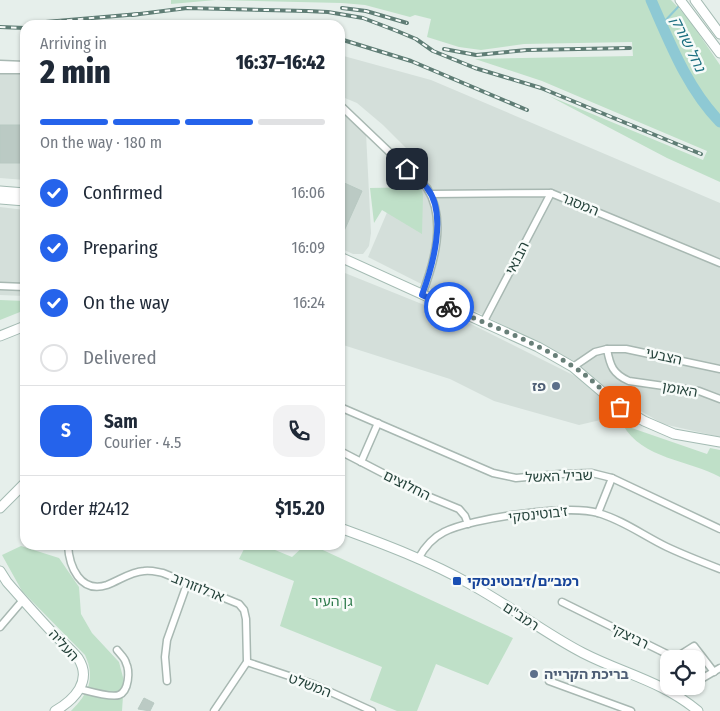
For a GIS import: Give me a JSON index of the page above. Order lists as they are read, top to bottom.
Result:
{
  "streets": {
    "main road": ["רמב\"ם", "העליה"],
    "street": [
      "המסגר",
      "הבנאי",
      "הצבעי",
      "האומן",
      "שביל האשל",
      "החלוצים",
      "ז'בוטינסקי",
      "ארלוזורוב",
      "רביצקי",
      "המשלט"
    ]
  },
  "crossings": [
    ["המסגר", "הבנאי"],
    ["הצבעי", "האומן"],
    ["החלוצים", "ז'בוטינסקי"],
    ["ז'בוטינסקי", "רמב\"ם"],
    ["ארלוזורוב", "המשלט"]
  ],
  "water": ["נחל שורק"],
  "parks": ["גן העיר"],
  "places": {
    "other": ["פז", "בריכת הקרייה"],
    "transit": ["רמב״ם/ז׳בוטינסקי"]
  },
  "page": {
    "heading": ["2 min", "Arriving in", "16:37–16:42"],
    "panel": [
      "Sam",
      "Courier · 4.5",
      "Order #2412",
      "$15.20"
    ],
    "bar": "On the way · 180 m",
    "list": [
      ["Confirmed", "16:06"],
      ["Preparing", "16:09"],
      ["On the way", "16:24"],
      "Delivered"
    ],
    "round": "S"
  }
}
